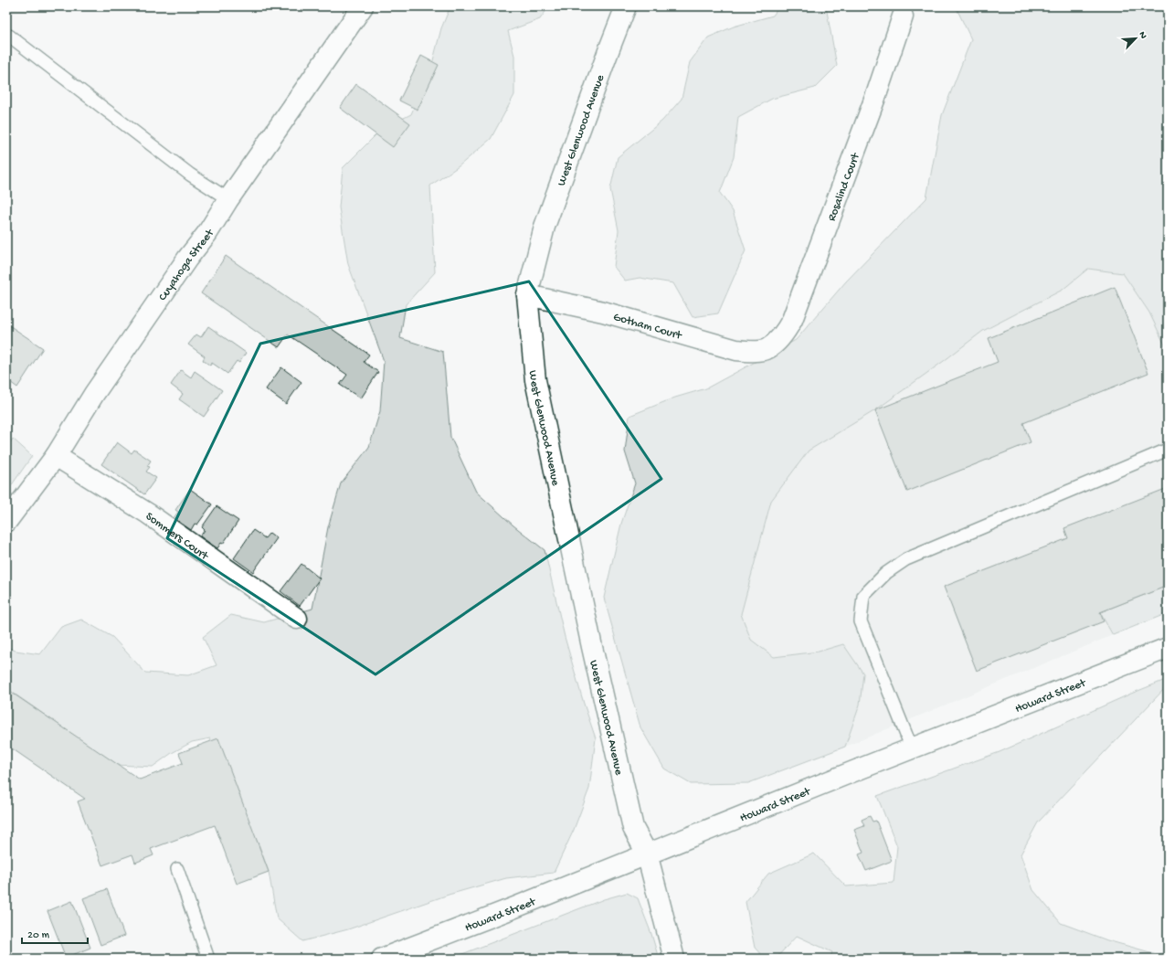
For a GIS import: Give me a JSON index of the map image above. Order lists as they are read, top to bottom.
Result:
{
  "streets": {
    "street": [
      "West Glenwood Avenue",
      "Rosalind Court",
      "Cuyahoga Street",
      "Gotham Court",
      "Sommers Court",
      "Howard Street"
    ]
  },
  "crossings": [
    ["West Glenwood Avenue", "Gotham Court"],
    ["West Glenwood Avenue", "Howard Street"],
    ["Rosalind Court", "Gotham Court"],
    ["Cuyahoga Street", "Sommers Court"]
  ],
  "scale_bar": "20 m",
  "north": "top right"
}
